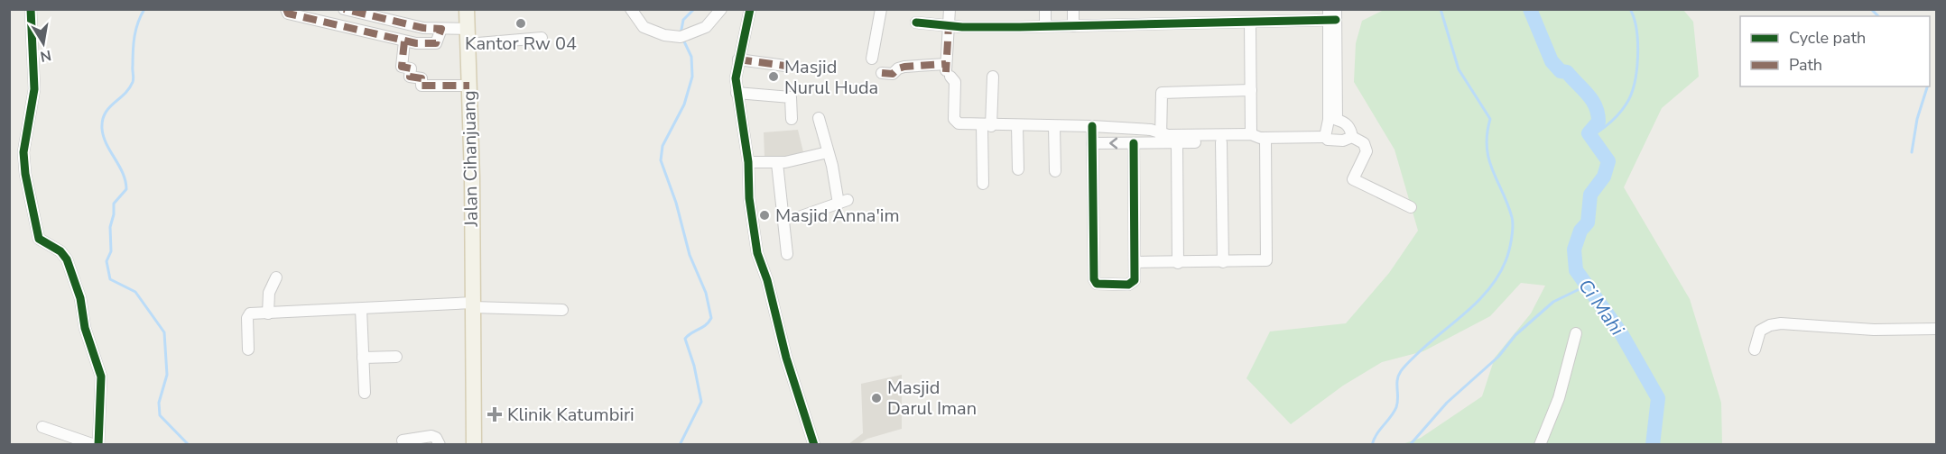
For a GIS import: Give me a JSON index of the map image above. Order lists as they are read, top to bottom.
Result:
{
  "streets": {
    "main road": ["Jalan Cihanjuang"]
  },
  "water": ["Ci Mahi"],
  "places": {
    "other": [
      "Kantor Rw 04",
      "Masjid Nurul Huda",
      "Masjid Anna'im",
      "Masjid Darul Iman"
    ],
    "health": ["Klinik Katumbiri"]
  },
  "legend": ["Cycle path", "Path"],
  "north": "bottom"
}
